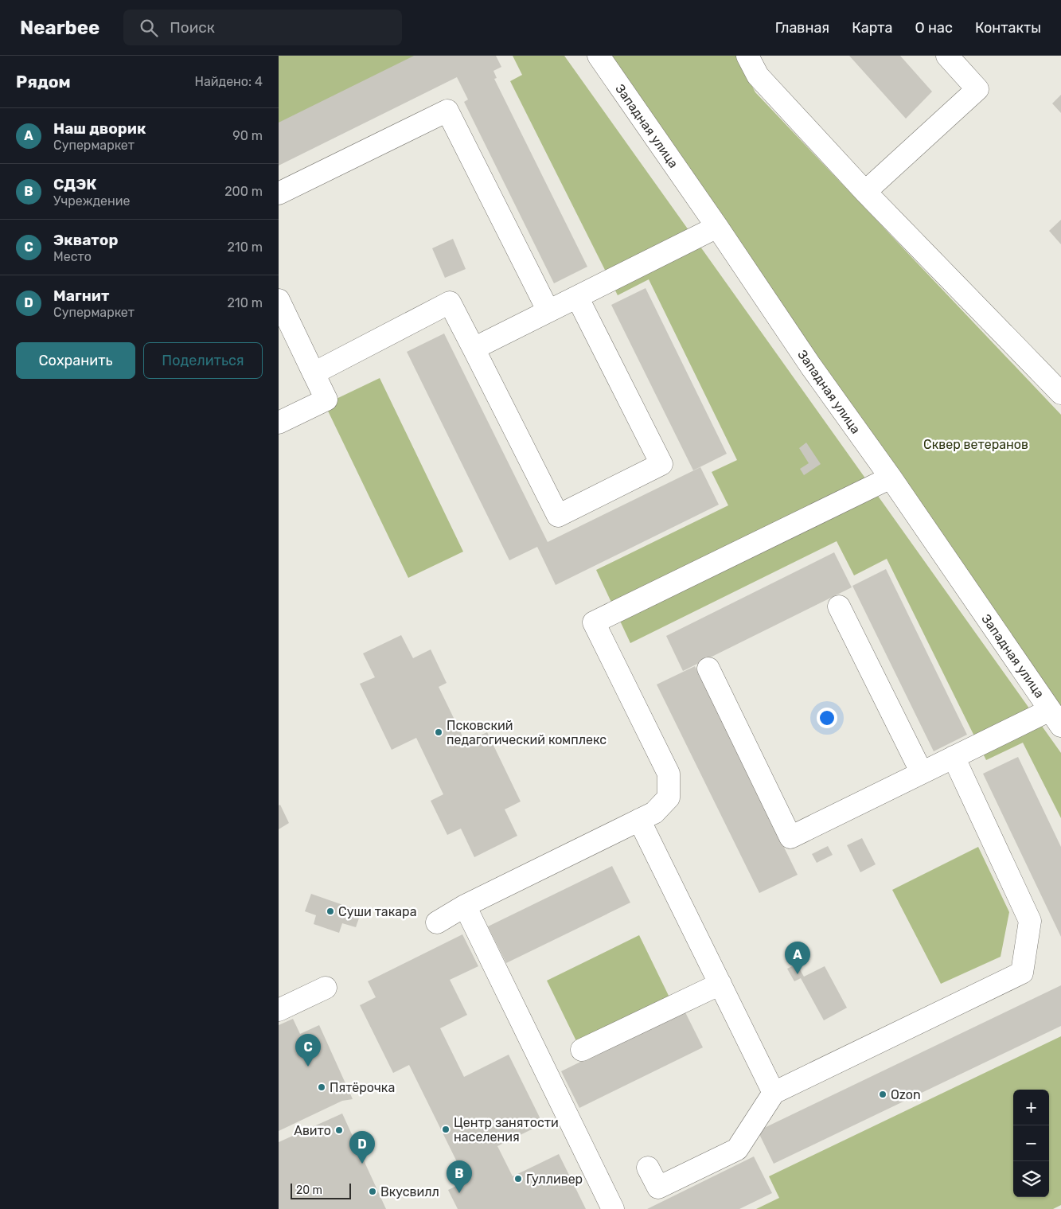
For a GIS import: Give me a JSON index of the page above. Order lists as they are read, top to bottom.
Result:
{
  "streets": {
    "street": ["Западная улица"]
  },
  "parks": ["Сквер ветеранов"],
  "places": [
    "Псковский педагогический комплекс",
    "Суши такара",
    "Пятёрочка",
    "Ozon",
    "Центр занятости населения",
    "Авито",
    "Гулливер",
    "Вкусвилл"
  ],
  "scale_bar": "20 m",
  "page": {
    "header": "Nearbee",
    "search": "Поиск",
    "nav": [
      "Главная",
      "Карта",
      "О нас",
      "Контакты"
    ],
    "heading": ["Рядом", "Найдено: 4"],
    "list": [
      {
        "mark": "A",
        "name": "Наш дворик",
        "note": "Супермаркет",
        "value": "90 m"
      },
      {
        "mark": "B",
        "name": "СДЭК",
        "note": "Учреждение",
        "value": "200 m"
      },
      {
        "mark": "C",
        "name": "Экватор",
        "note": "Место",
        "value": "210 m"
      },
      {
        "mark": "D",
        "name": "Магнит",
        "note": "Супермаркет",
        "value": "210 m"
      }
    ],
    "buttons": ["Сохранить", "Поделиться"],
    "pins": [
      "A",
      "C",
      "D",
      "B"
    ],
    "map_buttons": ["+", "−"],
    "scale": "20 m"
  }
}
